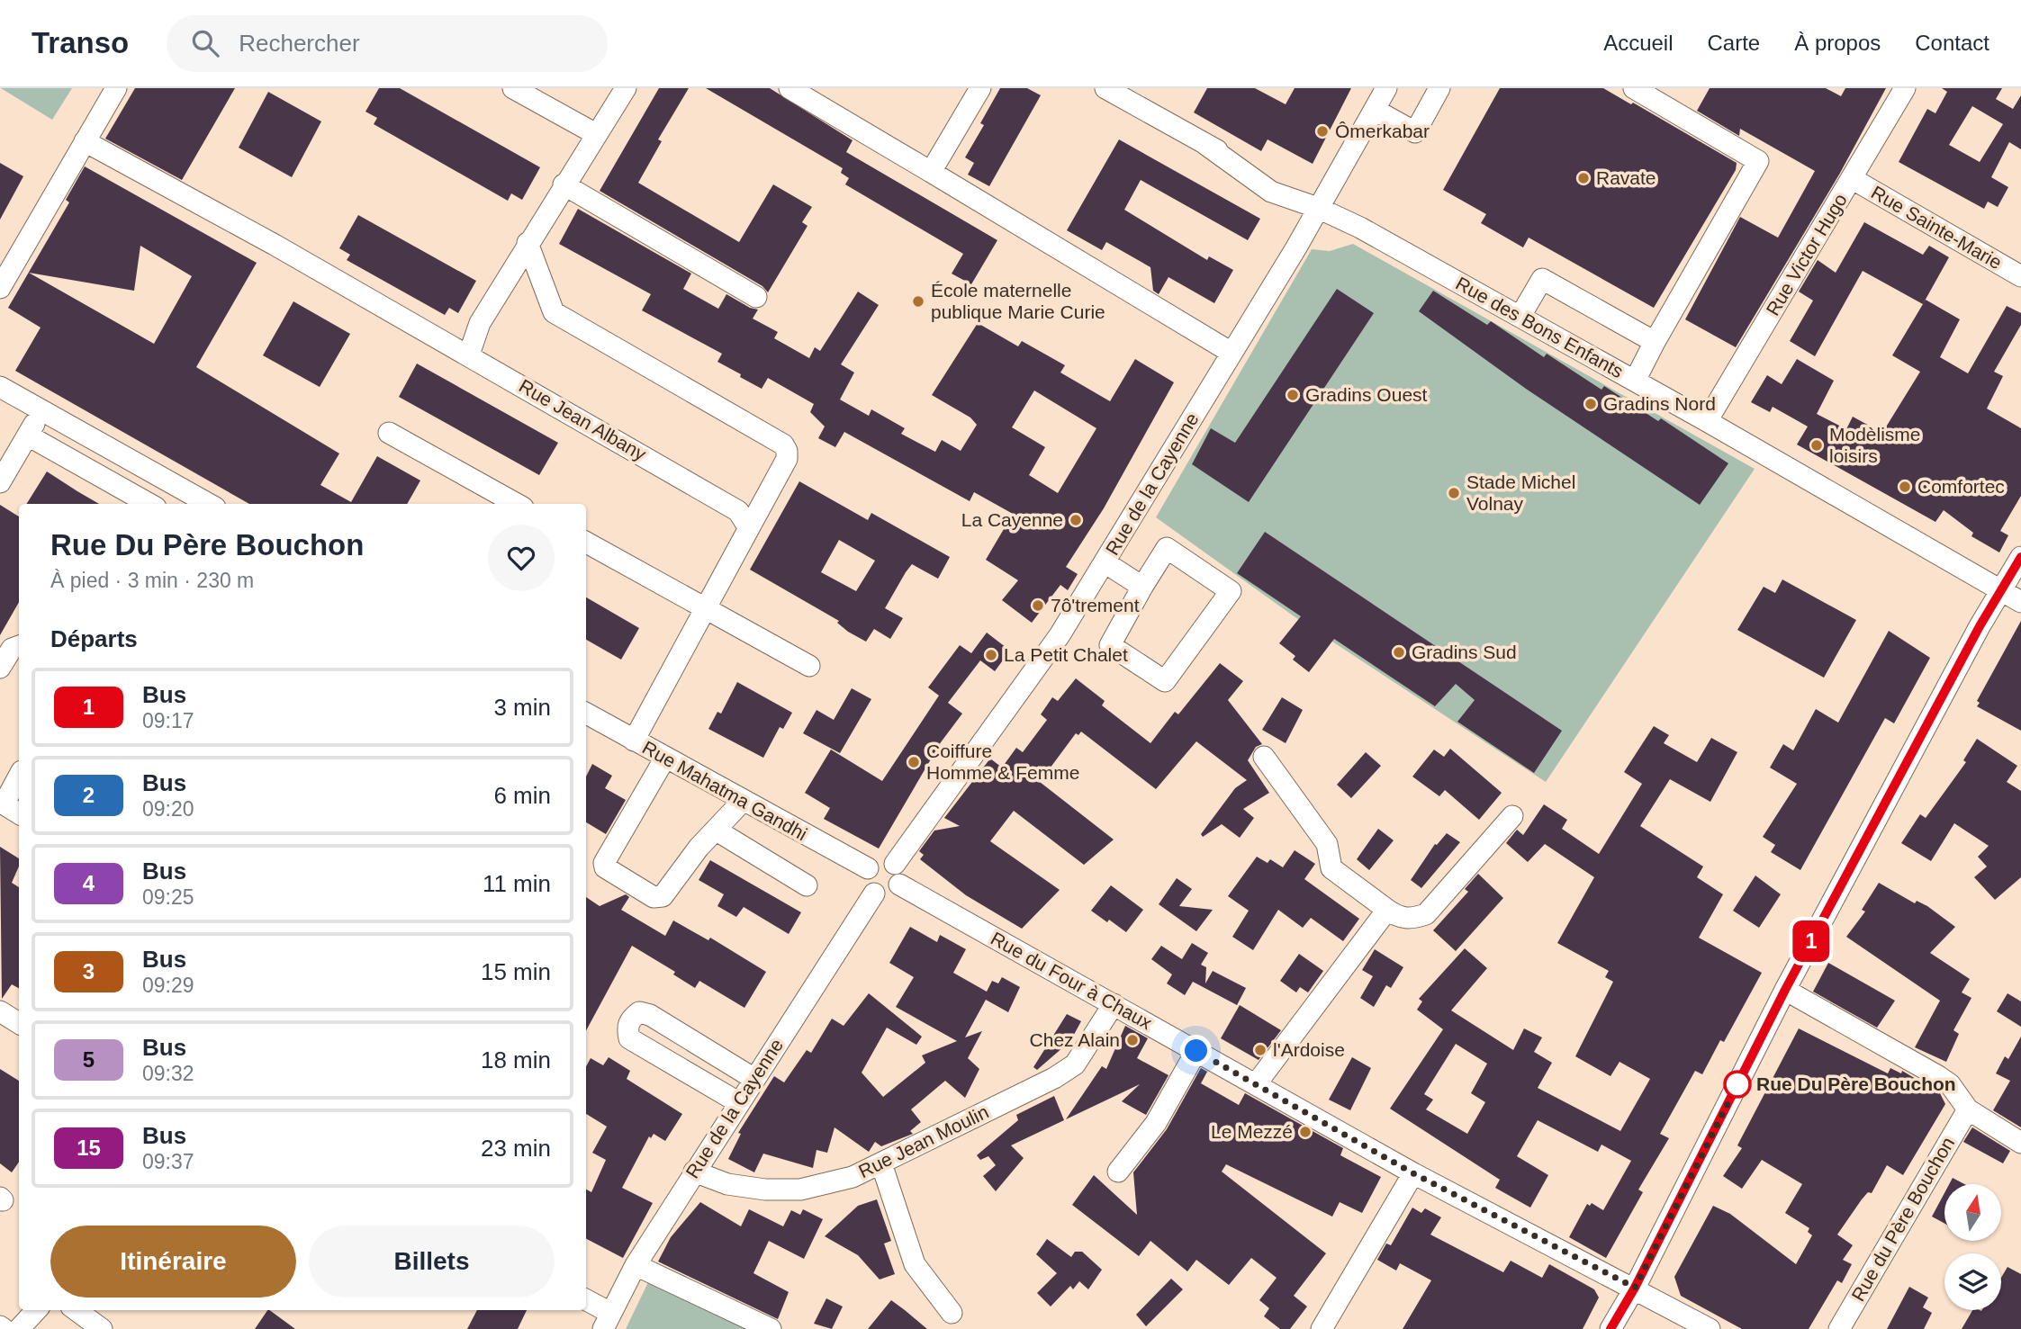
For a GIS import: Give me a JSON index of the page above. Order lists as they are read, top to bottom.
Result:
{
  "streets": {
    "street": [
      "Rue Sainte-Marie",
      "Rue Victor Hugo",
      "Rue des Bons Enfants",
      "Rue Jean Albany",
      "Rue de la Cayenne",
      "Rue Mahatma Gandhi",
      "Rue du Four à Chaux",
      "Rue Jean Moulin",
      "Rue du Père Bouchon"
    ]
  },
  "crossings": [
    ["Rue Sainte-Marie", "Rue Victor Hugo"],
    ["Rue Victor Hugo", "Rue des Bons Enfants"],
    ["Rue des Bons Enfants", "Rue de la Cayenne"],
    ["Rue de la Cayenne", "Rue Mahatma Gandhi"],
    ["Rue de la Cayenne", "Rue du Four à Chaux"],
    ["Rue de la Cayenne", "Rue Jean Moulin"],
    ["Rue Mahatma Gandhi", "Rue du Four à Chaux"],
    ["Rue du Four à Chaux", "Rue Jean Moulin"]
  ],
  "places": [
    "Ômerkabar",
    "Ravate",
    "École maternelle publique Marie Curie",
    "Gradins Ouest",
    "Gradins Nord",
    "Modèlisme loisirs",
    "Comfortec",
    "Stade Michel Volnay",
    "La Cayenne",
    "7ô'trement",
    "Gradins Sud",
    "La Petit Chalet",
    "Coiffure Homme & Femme",
    "Chez Alain",
    "l'Ardoise",
    "Rue Du Père Bouchon",
    "Le Mezzé"
  ],
  "lines": ["bus line 1"],
  "north": "top",
  "page": {
    "header": "Transo",
    "search": "Rechercher",
    "nav": [
      "Accueil",
      "Carte",
      "À propos",
      "Contact"
    ],
    "on_map": "1",
    "heading": [
      ["Rue Du Père Bouchon", "À pied · 3 min · 230 m"],
      "Départs"
    ],
    "list": [
      {
        "mark": "1",
        "name": "Bus",
        "note": "09:17",
        "value": "3 min"
      },
      {
        "mark": "2",
        "name": "Bus",
        "note": "09:20",
        "value": "6 min"
      },
      {
        "mark": "4",
        "name": "Bus",
        "note": "09:25",
        "value": "11 min"
      },
      {
        "mark": "3",
        "name": "Bus",
        "note": "09:29",
        "value": "15 min"
      },
      {
        "mark": "5",
        "name": "Bus",
        "note": "09:32",
        "value": "18 min"
      },
      {
        "mark": "15",
        "name": "Bus",
        "note": "09:37",
        "value": "23 min"
      }
    ],
    "buttons": ["Itinéraire", "Billets"]
  }
}
